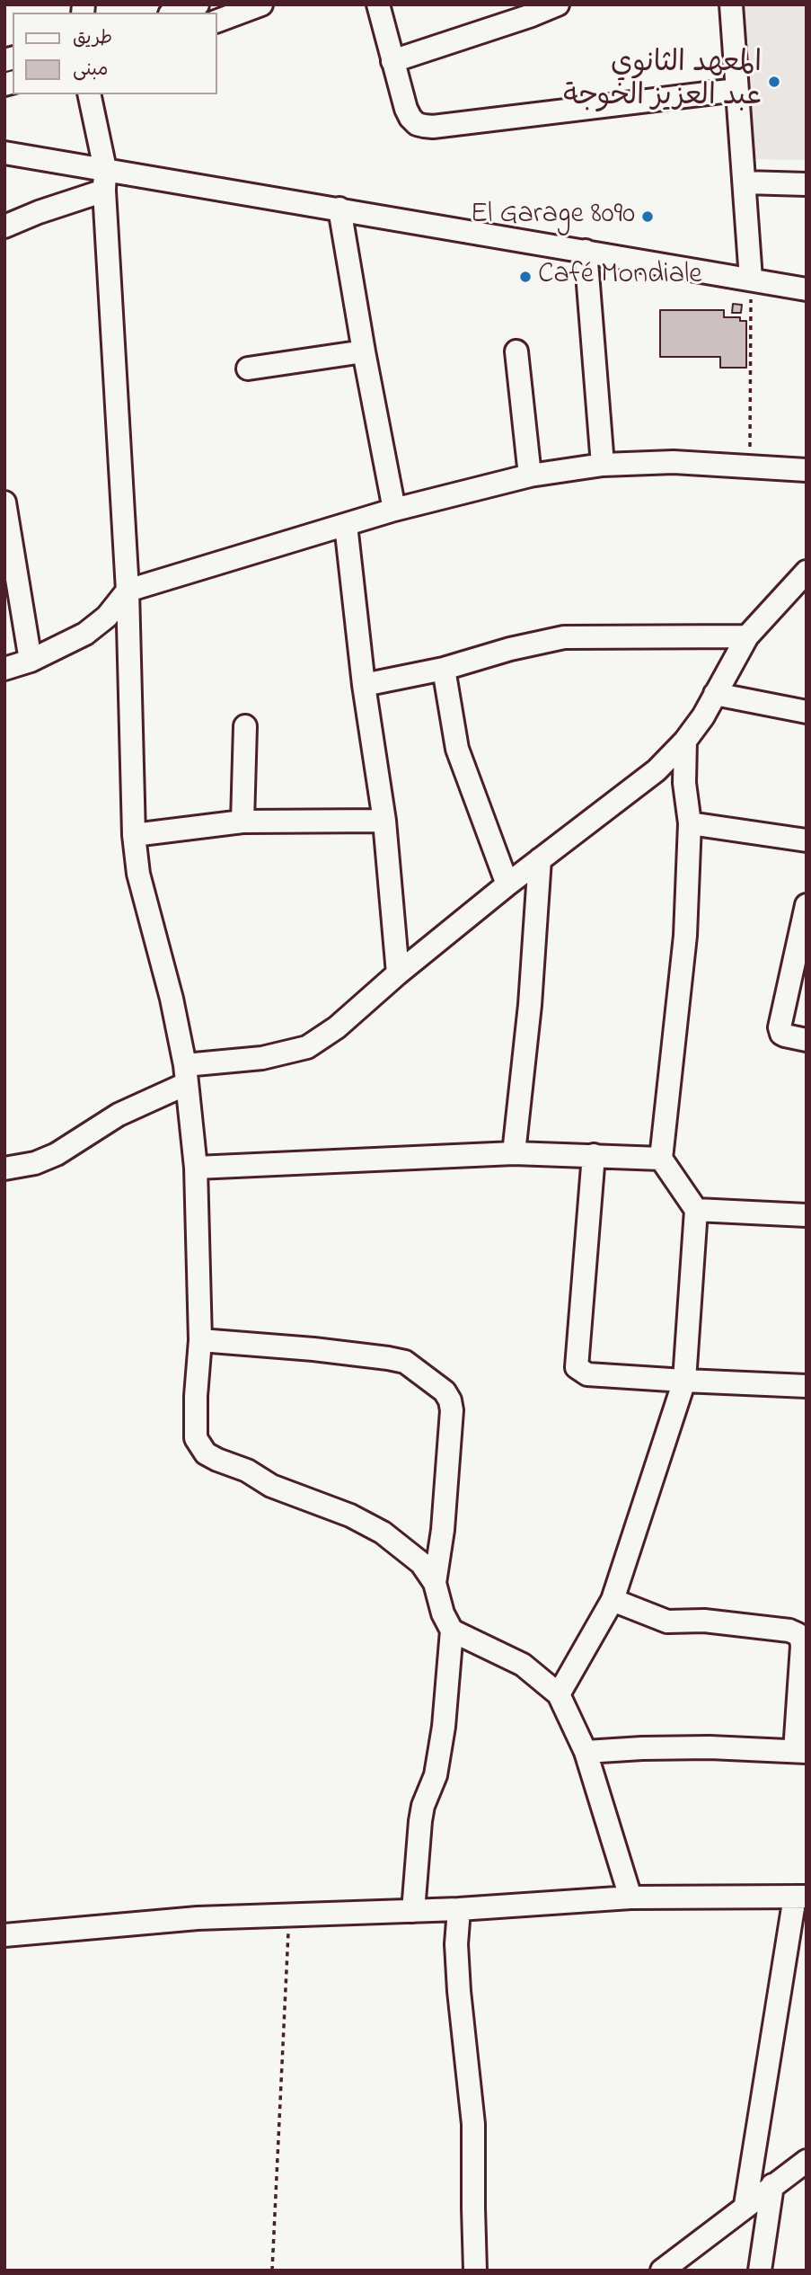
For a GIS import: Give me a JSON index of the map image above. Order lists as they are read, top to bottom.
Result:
{
  "places": ["المعهد الثانوي عبد العزيز الخوجة", "El Garage 8090", "Café Mondiale"],
  "legend": ["طريق", "مبنى"]
}
